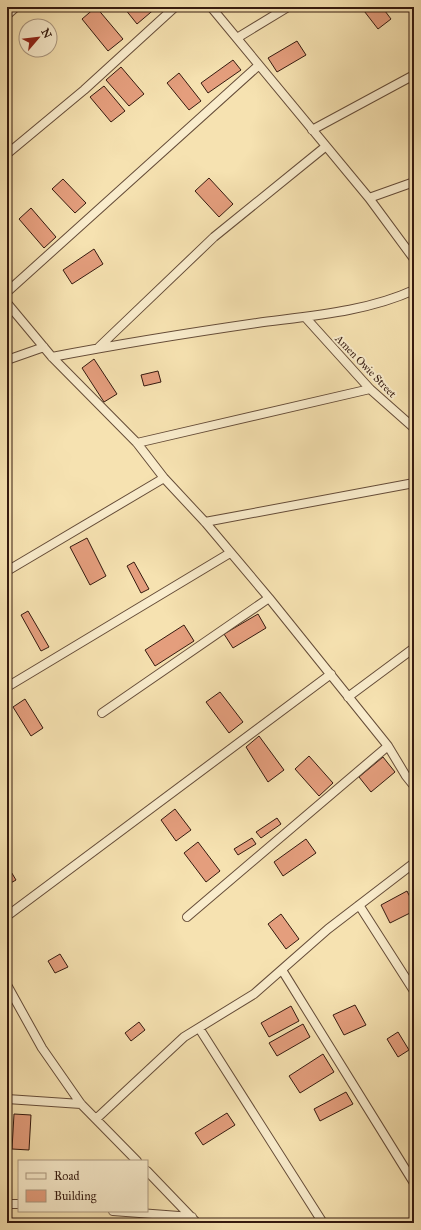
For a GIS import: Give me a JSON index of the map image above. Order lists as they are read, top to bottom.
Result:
{
  "streets": {
    "street": ["Amen Owie Street"]
  },
  "legend": ["Road", "Building"],
  "north": "top right"
}
